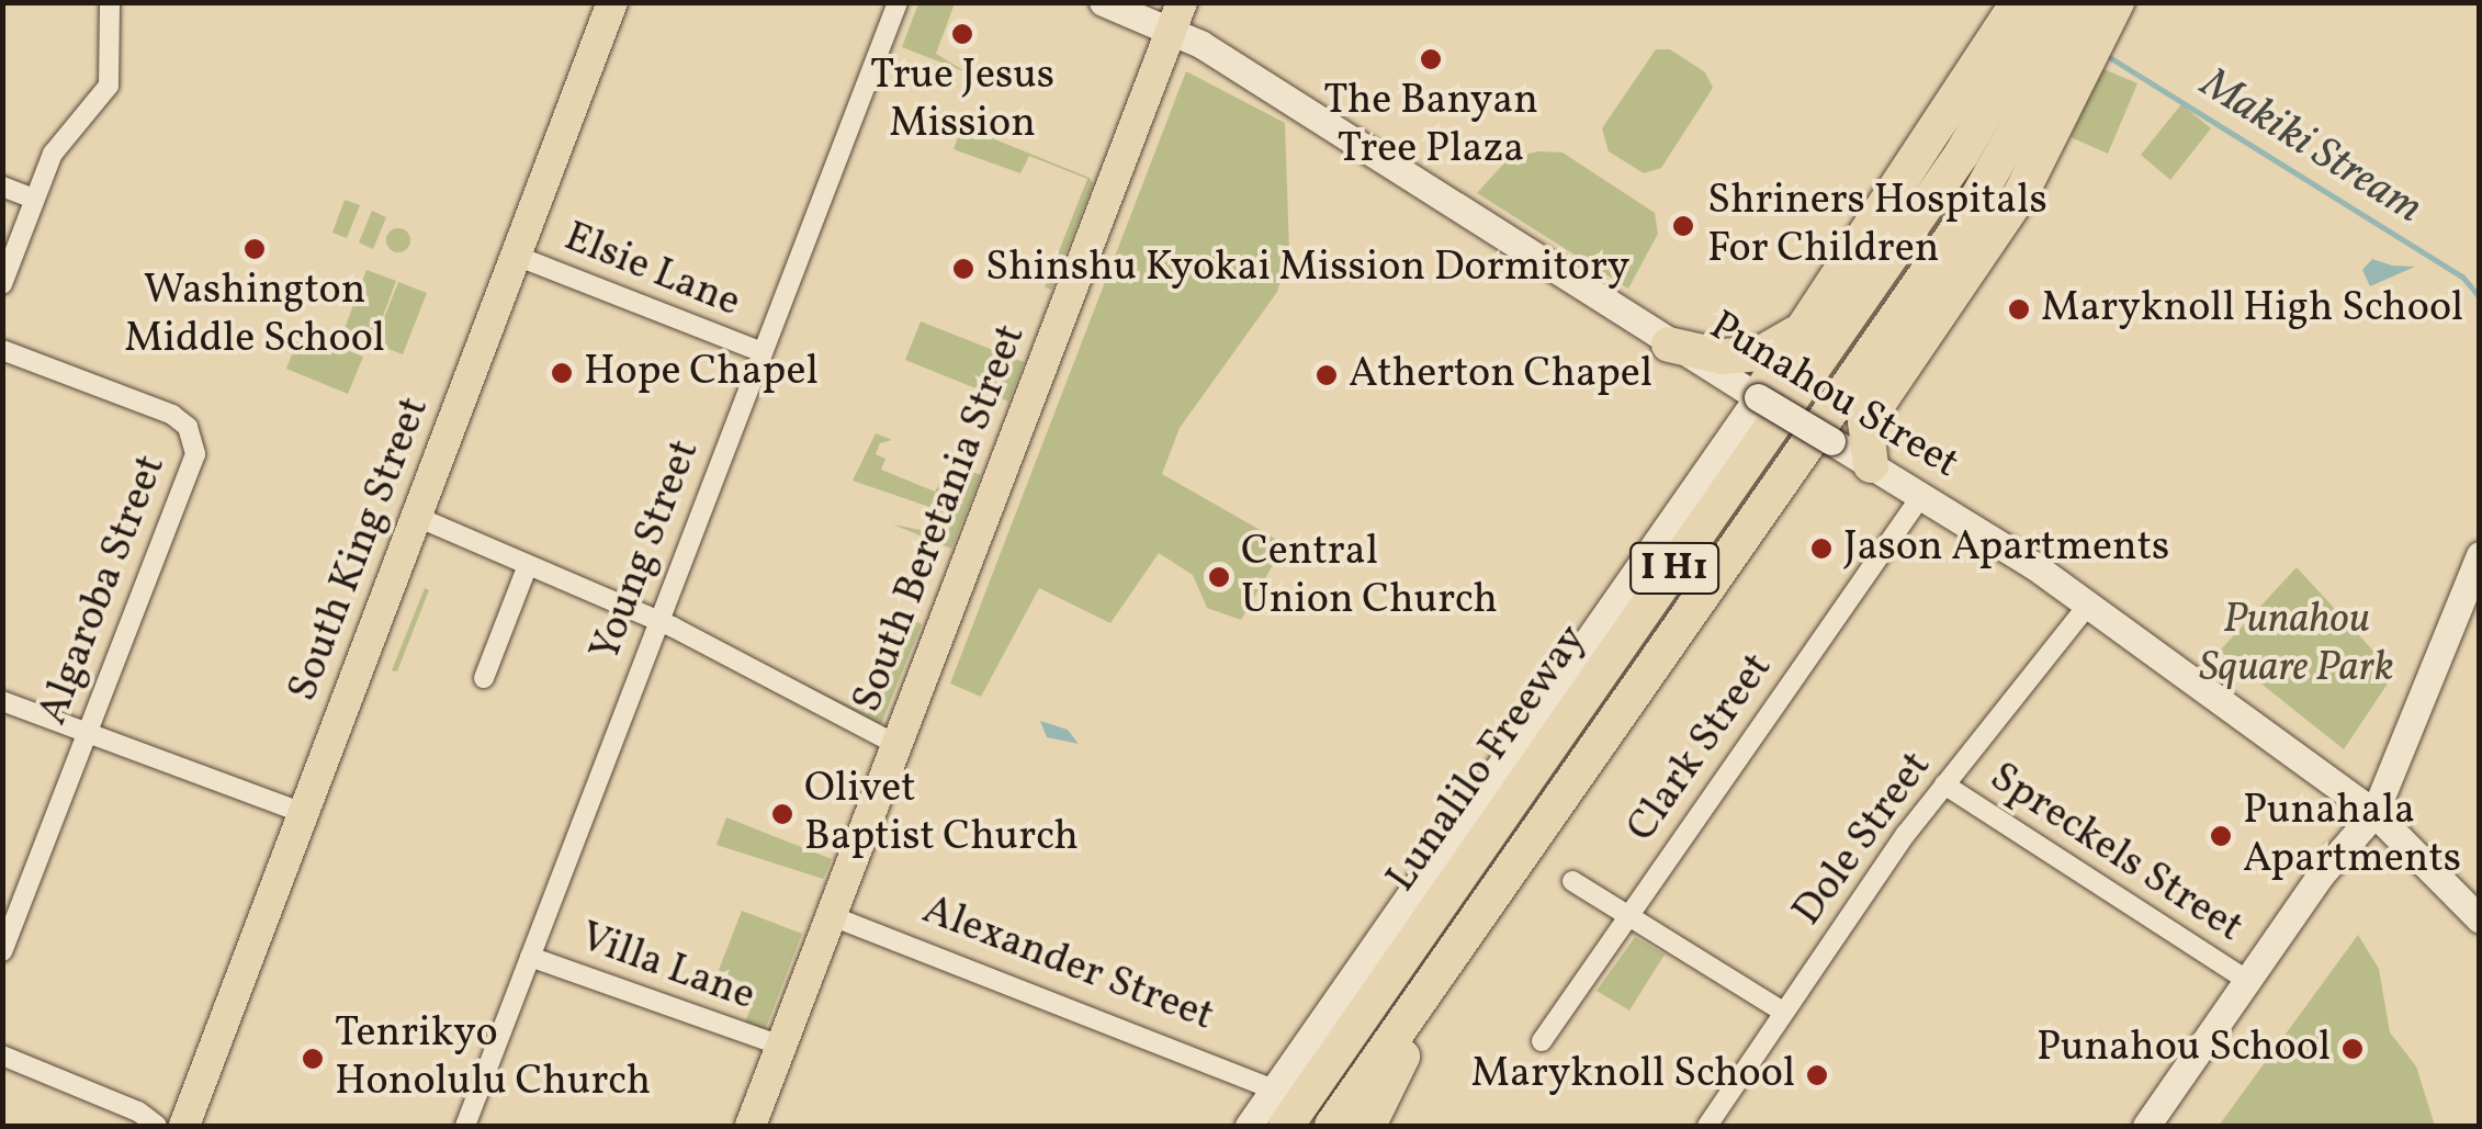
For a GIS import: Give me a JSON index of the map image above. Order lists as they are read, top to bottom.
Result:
{
  "streets": {
    "highway": ["I H1", "Lunalilo Freeway"],
    "main road": ["Punahou Street", "South Beretania Street", "South King Street"],
    "street": [
      "Elsie Lane",
      "Young Street",
      "Algaroba Street",
      "Clark Street",
      "Dole Street",
      "Spreckels Street",
      "Alexander Street",
      "Villa Lane"
    ]
  },
  "crossings": [
    ["Elsie Lane", "South King Street"],
    ["Elsie Lane", "Young Street"],
    ["Punahou Street", "South Beretania Street"],
    ["Punahou Street", "Clark Street"],
    ["Punahou Street", "Dole Street"],
    ["South Beretania Street", "Alexander Street"],
    ["South Beretania Street", "Villa Lane"],
    ["Young Street", "Villa Lane"],
    ["Dole Street", "Spreckels Street"]
  ],
  "water": ["Makiki Stream"],
  "parks": ["Punahou Square Park"],
  "places": [
    "True Jesus Mission",
    "The Banyan Tree Plaza",
    "Shriners Hospitals For Children",
    "Washington Middle School",
    "Shinshu Kyokai Mission Dormitory",
    "Maryknoll High School",
    "Hope Chapel",
    "Atherton Chapel",
    "Jason Apartments",
    "Central Union Church",
    "Olivet Baptist Church",
    "Punahala Apartments",
    "Punahou School",
    "Tenrikyo Honolulu Church",
    "Maryknoll School"
  ]
}
